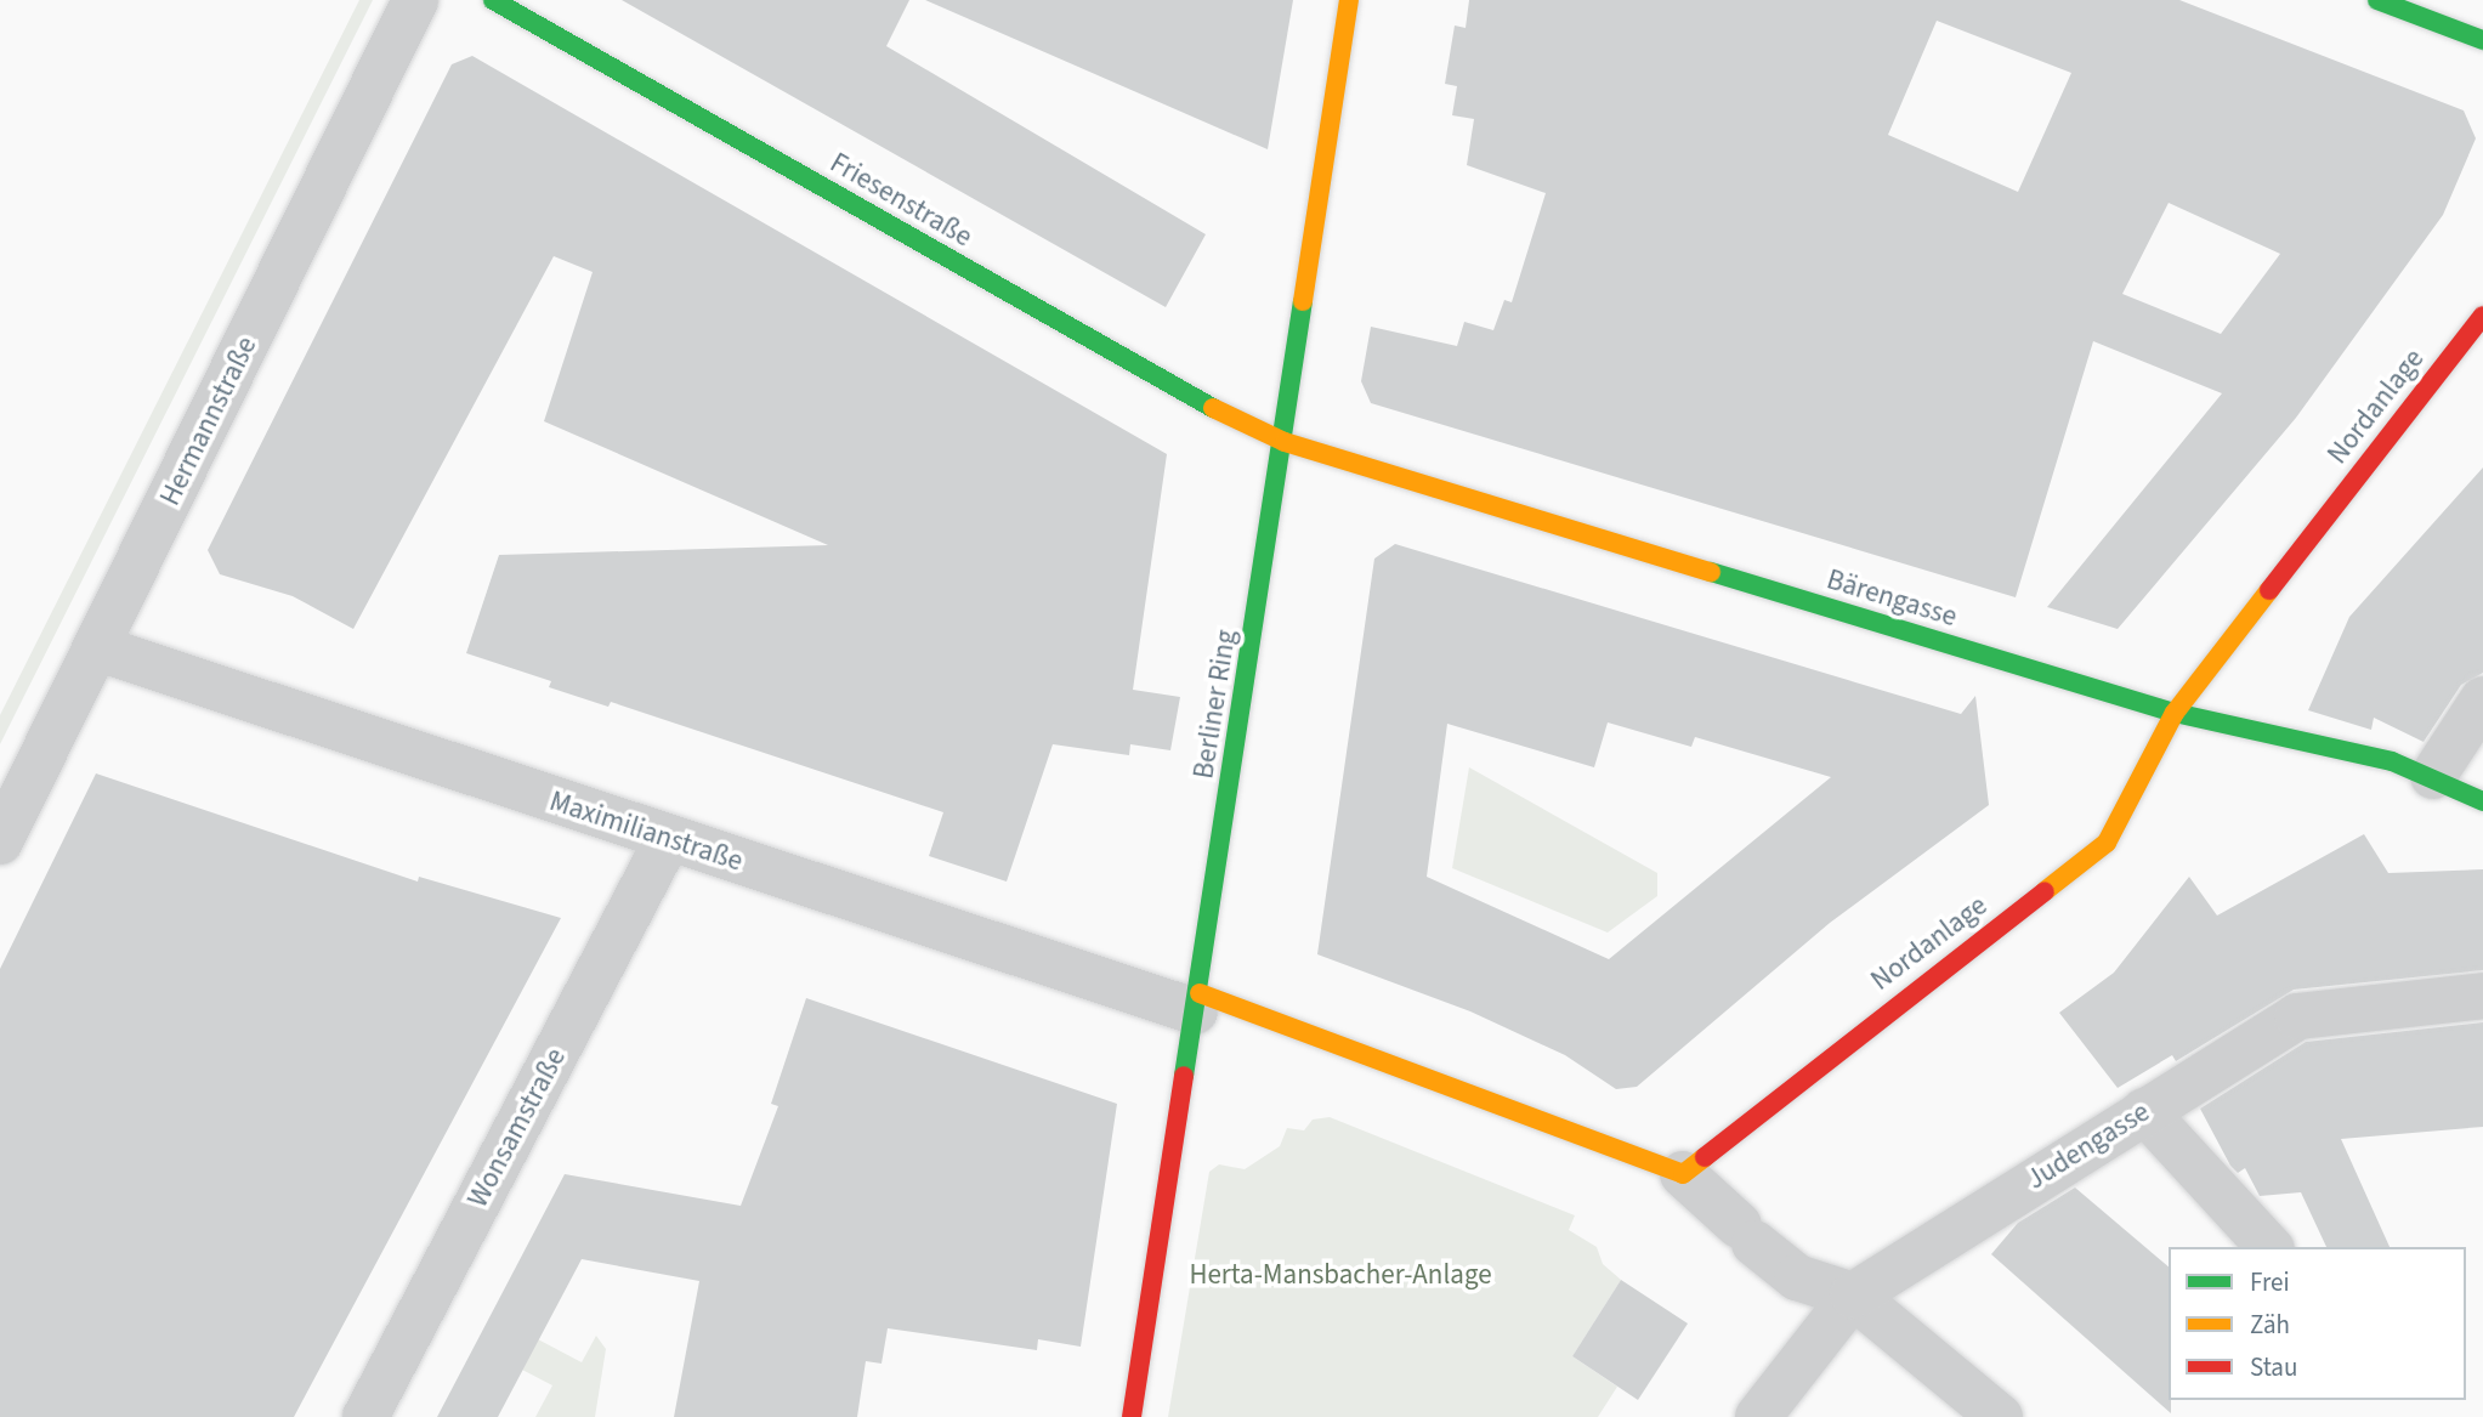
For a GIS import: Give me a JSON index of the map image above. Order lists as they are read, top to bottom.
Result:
{
  "streets": {
    "street": [
      "Friesenstraße",
      "Nordanlage",
      "Hermannstraße",
      "Bärengasse",
      "Berliner Ring",
      "Maximilianstraße",
      "Wonsamstraße",
      "Judengasse"
    ]
  },
  "crossings": [
    ["Friesenstraße", "Bärengasse"],
    ["Friesenstraße", "Berliner Ring"],
    ["Nordanlage", "Bärengasse"],
    ["Hermannstraße", "Maximilianstraße"],
    ["Bärengasse", "Berliner Ring"],
    ["Berliner Ring", "Maximilianstraße"],
    ["Maximilianstraße", "Wonsamstraße"]
  ],
  "parks": ["Herta-Mansbacher-Anlage"],
  "legend": ["Frei", "Zäh", "Stau"]
}
